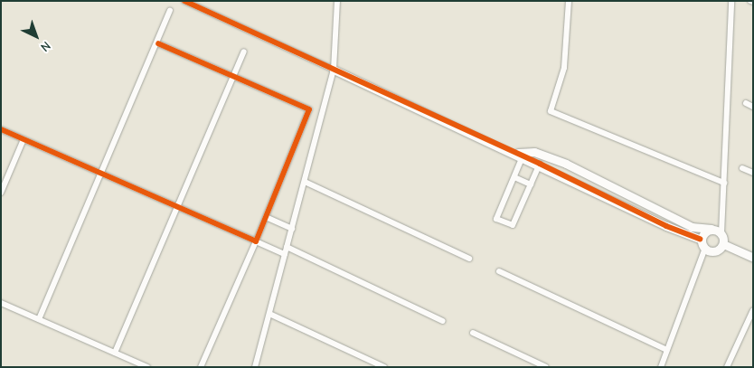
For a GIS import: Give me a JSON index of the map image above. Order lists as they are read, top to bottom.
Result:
{
  "north": "bottom right"
}
